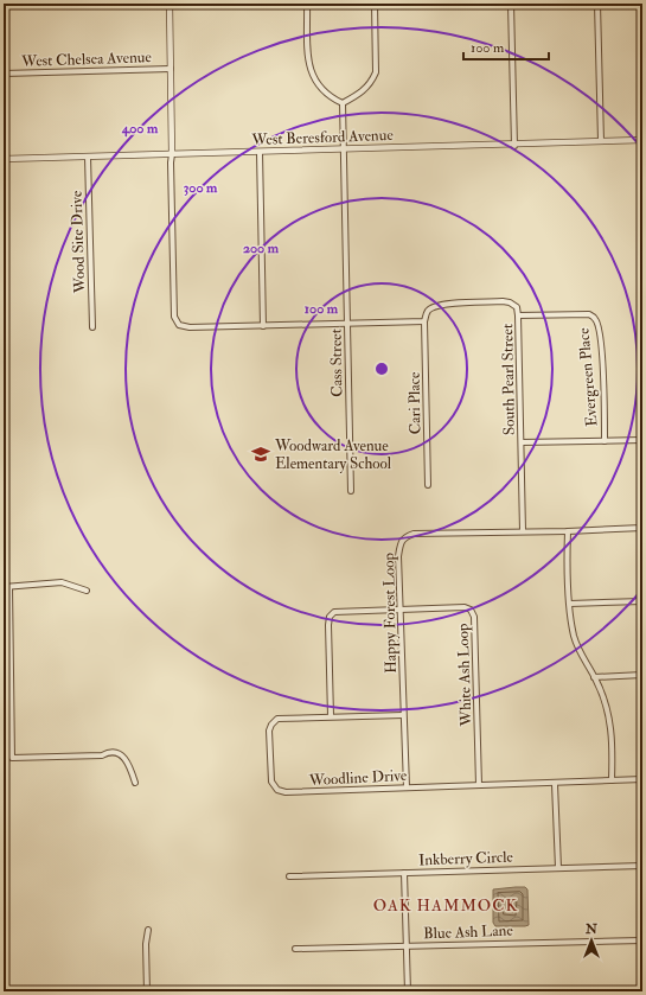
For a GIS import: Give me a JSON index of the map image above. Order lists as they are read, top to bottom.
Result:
{
  "streets": {
    "street": [
      "West Chelsea Avenue",
      "West Beresford Avenue",
      "Wood Site Drive",
      "Cass Street",
      "Evergreen Place",
      "South Pearl Street",
      "Cari Place",
      "Happy Forest Loop",
      "White Ash Loop",
      "Woodline Drive",
      "Inkberry Circle",
      "Blue Ash Lane"
    ]
  },
  "crossings": [
    ["West Beresford Avenue", "Wood Site Drive"],
    ["West Beresford Avenue", "Cass Street"],
    ["Evergreen Place", "South Pearl Street"],
    ["South Pearl Street", "Happy Forest Loop"],
    ["Happy Forest Loop", "White Ash Loop"],
    ["Happy Forest Loop", "Woodline Drive"],
    ["White Ash Loop", "Woodline Drive"]
  ],
  "districts": ["OAK HAMMOCK"],
  "places": {
    "school or university": ["Woodward Avenue Elementary School"]
  },
  "scale_bar": "100 m",
  "north": "top",
  "rings": [
    "400 m",
    "300 m",
    "200 m",
    "100 m"
  ]
}
